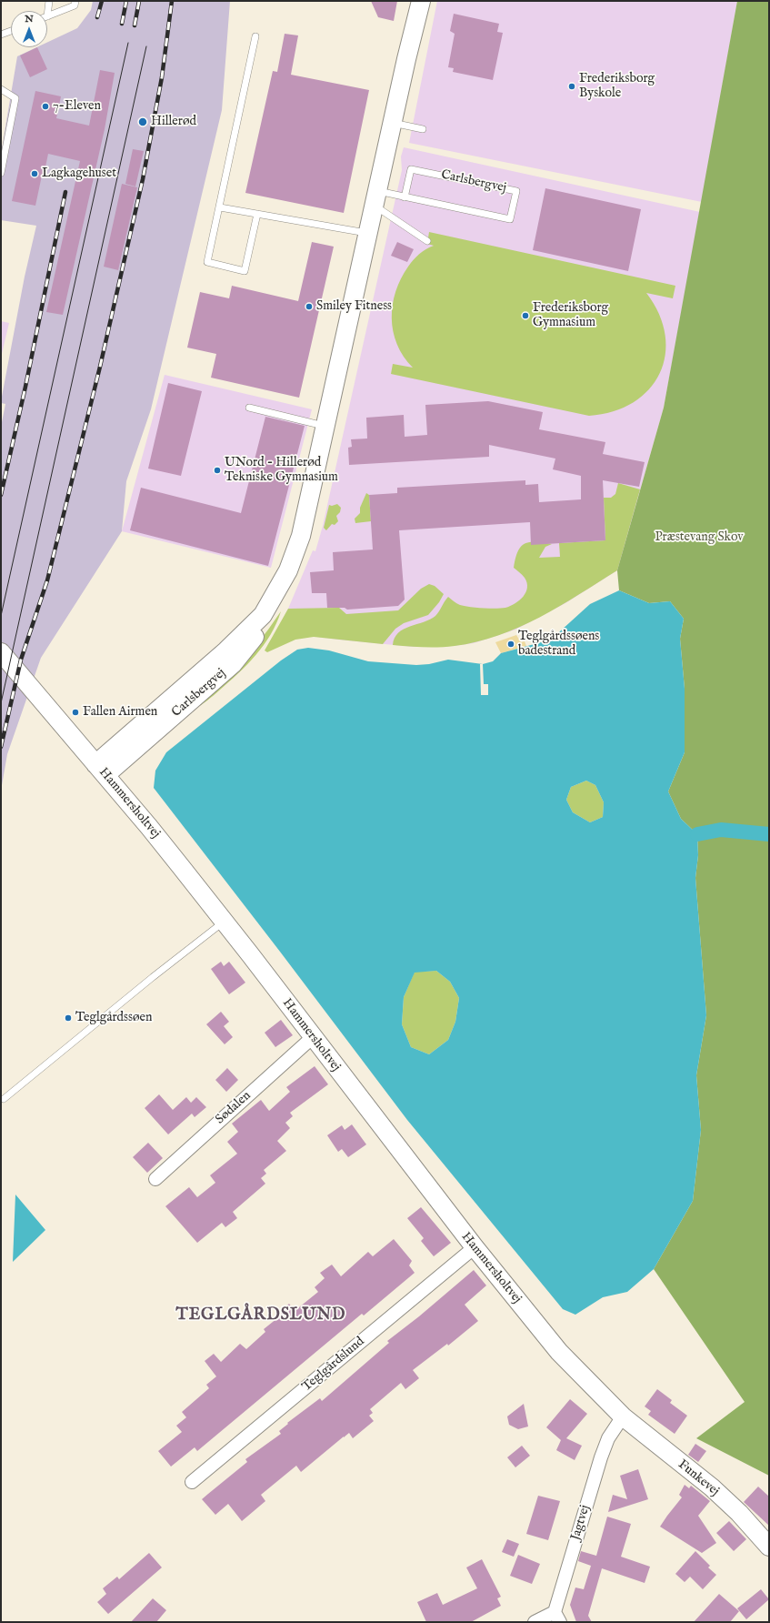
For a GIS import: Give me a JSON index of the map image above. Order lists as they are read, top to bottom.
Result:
{
  "streets": {
    "street": [
      "Carlsbergvej",
      "Hammersholtvej",
      "Sødalen",
      "Teglgårdslund",
      "Funkevej",
      "Jagtvej"
    ]
  },
  "crossings": [
    ["Carlsbergvej", "Hammersholtvej"],
    ["Hammersholtvej", "Sødalen"],
    ["Hammersholtvej", "Teglgårdslund"],
    ["Hammersholtvej", "Funkevej"],
    ["Hammersholtvej", "Jagtvej"],
    ["Funkevej", "Jagtvej"]
  ],
  "districts": ["TEGLGÅRDSLUND"],
  "parks": ["Præstevang Skov"],
  "places": [
    "Frederiksborg Byskole",
    "7-Eleven",
    "Hillerød",
    "Lagkagehuset",
    "Smiley Fitness",
    "Frederiksborg Gymnasium",
    "UNord - Hillerød Tekniske Gymnasium",
    "Teglgårdssøens badestrand",
    "Fallen Airmen",
    "Teglgårdssøen"
  ],
  "north": "top"
}
